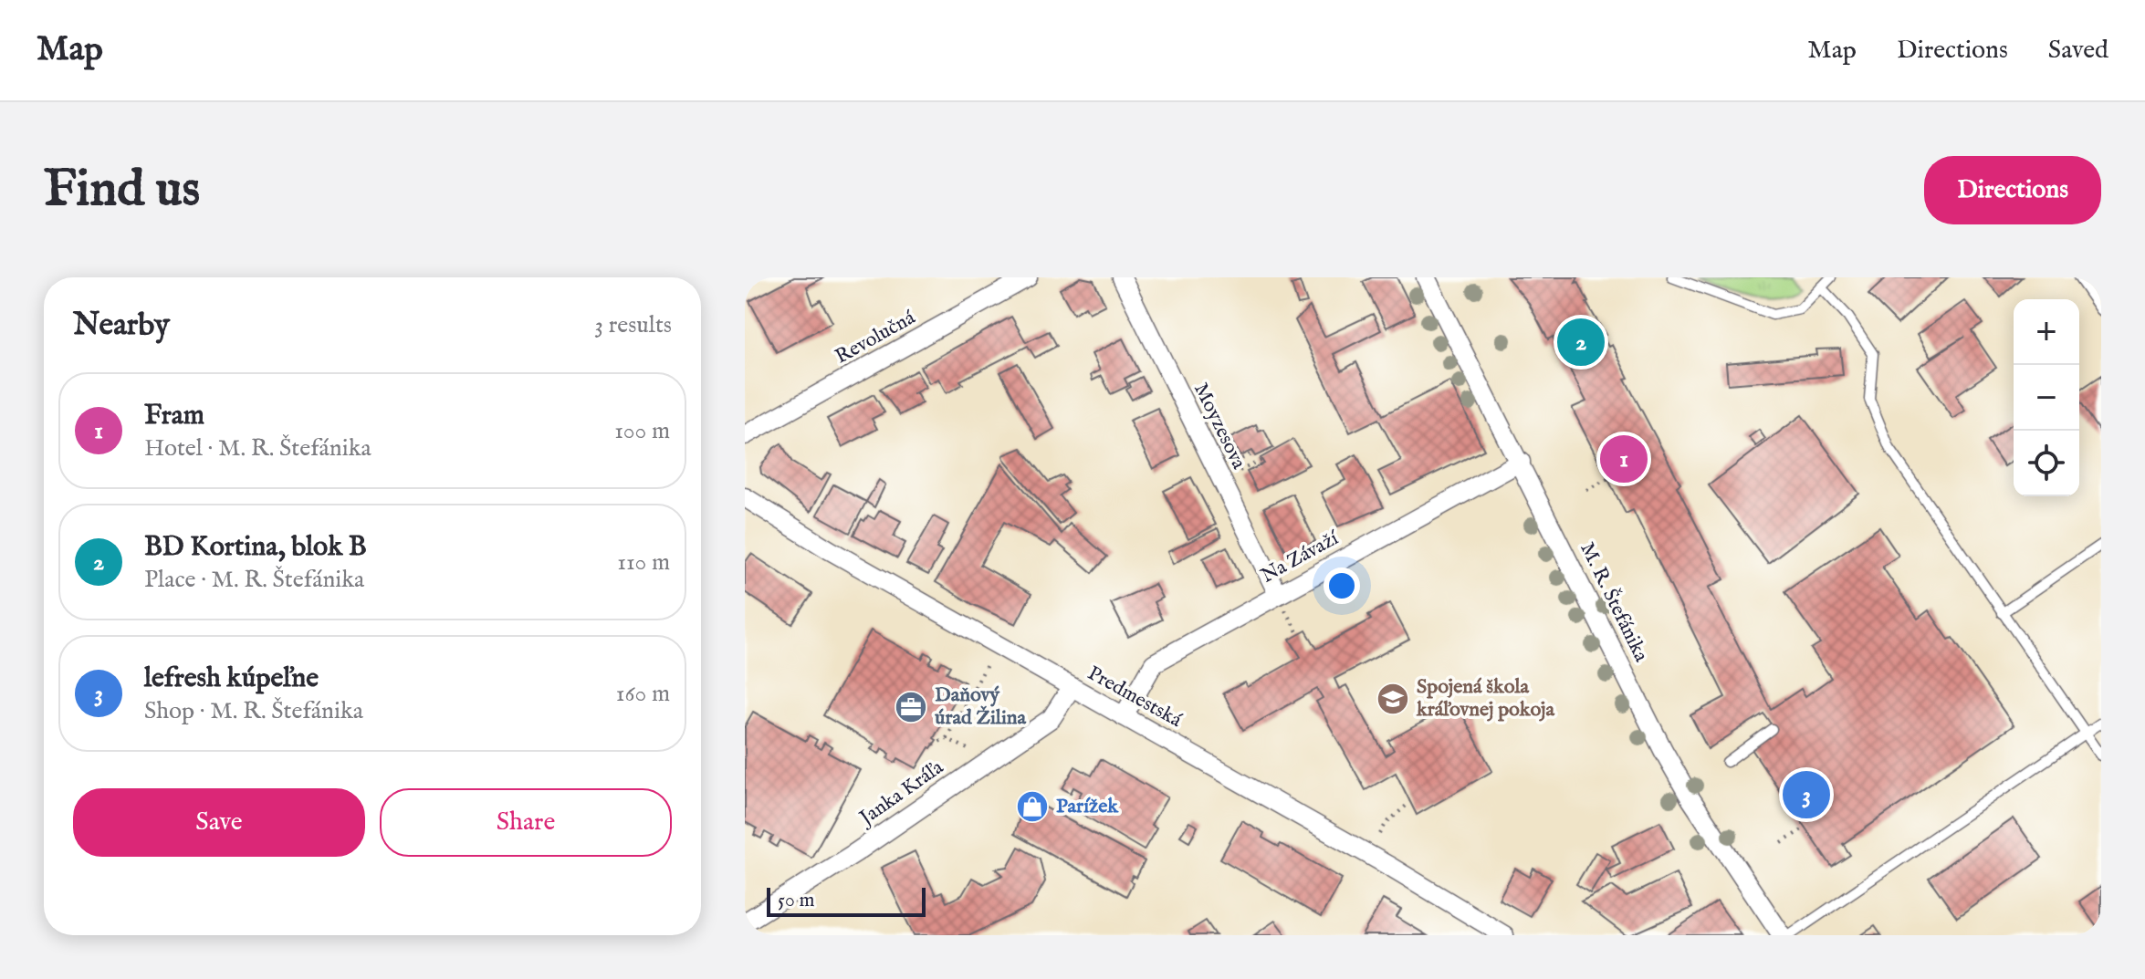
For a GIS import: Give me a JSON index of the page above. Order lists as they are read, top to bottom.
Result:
{
  "streets": {
    "street": [
      "Revolučná",
      "Moyzesova",
      "Na Závaží",
      "M. R. Štefánika",
      "Predmestská",
      "Janka Kráľa"
    ]
  },
  "crossings": [
    ["Moyzesova", "Na Závaží"],
    ["Na Závaží", "M. R. Štefánika"],
    ["Na Závaží", "Predmestská"],
    ["Predmestská", "Janka Kráľa"]
  ],
  "places": {
    "school or university": ["Spojená škola kráľovnej pokoja"],
    "office": ["Daňový úrad Žilina"],
    "shop": ["Parížek"]
  },
  "scale_bar": "50 m",
  "page": {
    "header": "Map",
    "nav": ["Map", "Directions", "Saved"],
    "buttons": [
      "Directions",
      ["Save", "Share"]
    ],
    "title": "Find us",
    "heading": ["Nearby", "3 results"],
    "map_buttons": ["+", "−"],
    "pins": ["2", "1", "3"],
    "list": [
      {
        "mark": "1",
        "name": "Fram",
        "note": "Hotel · M. R. Štefánika",
        "value": "100 m"
      },
      {
        "mark": "2",
        "name": "BD Kortina, blok B",
        "note": "Place · M. R. Štefánika",
        "value": "110 m"
      },
      {
        "mark": "3",
        "name": "lefresh kúpeľne",
        "note": "Shop · M. R. Štefánika",
        "value": "160 m"
      }
    ],
    "scale": "50 m"
  }
}
